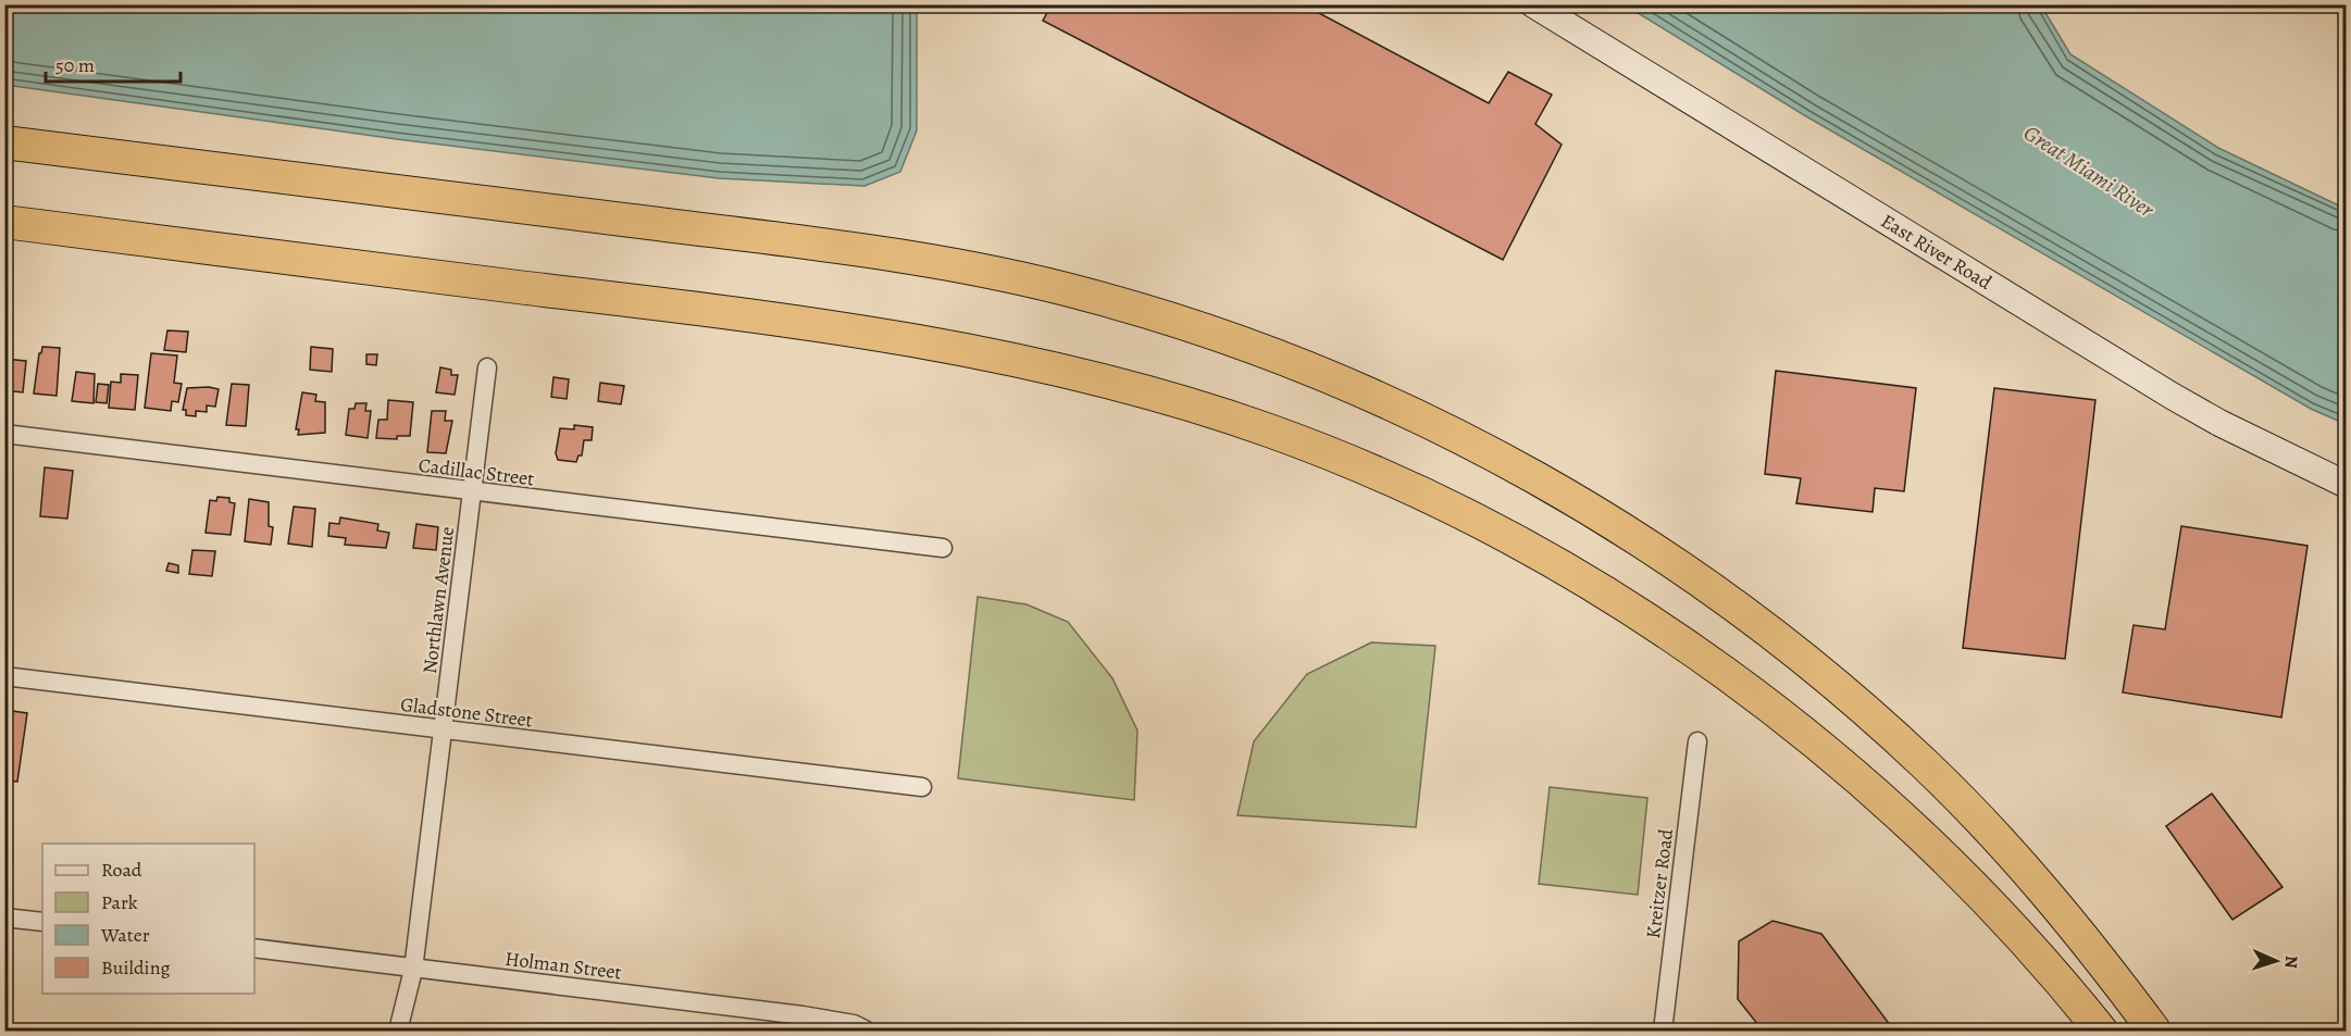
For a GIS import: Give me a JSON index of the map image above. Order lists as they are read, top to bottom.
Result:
{
  "streets": {
    "street": [
      "East River Road",
      "Cadillac Street",
      "Northlawn Avenue",
      "Gladstone Street",
      "Kreitzer Road",
      "Holman Street"
    ]
  },
  "crossings": [
    ["Cadillac Street", "Northlawn Avenue"],
    ["Northlawn Avenue", "Gladstone Street"],
    ["Northlawn Avenue", "Holman Street"]
  ],
  "water": ["Great Miami River"],
  "legend": [
    "Road",
    "Park",
    "Water",
    "Building"
  ],
  "scale_bar": "50 m",
  "north": "right"
}
